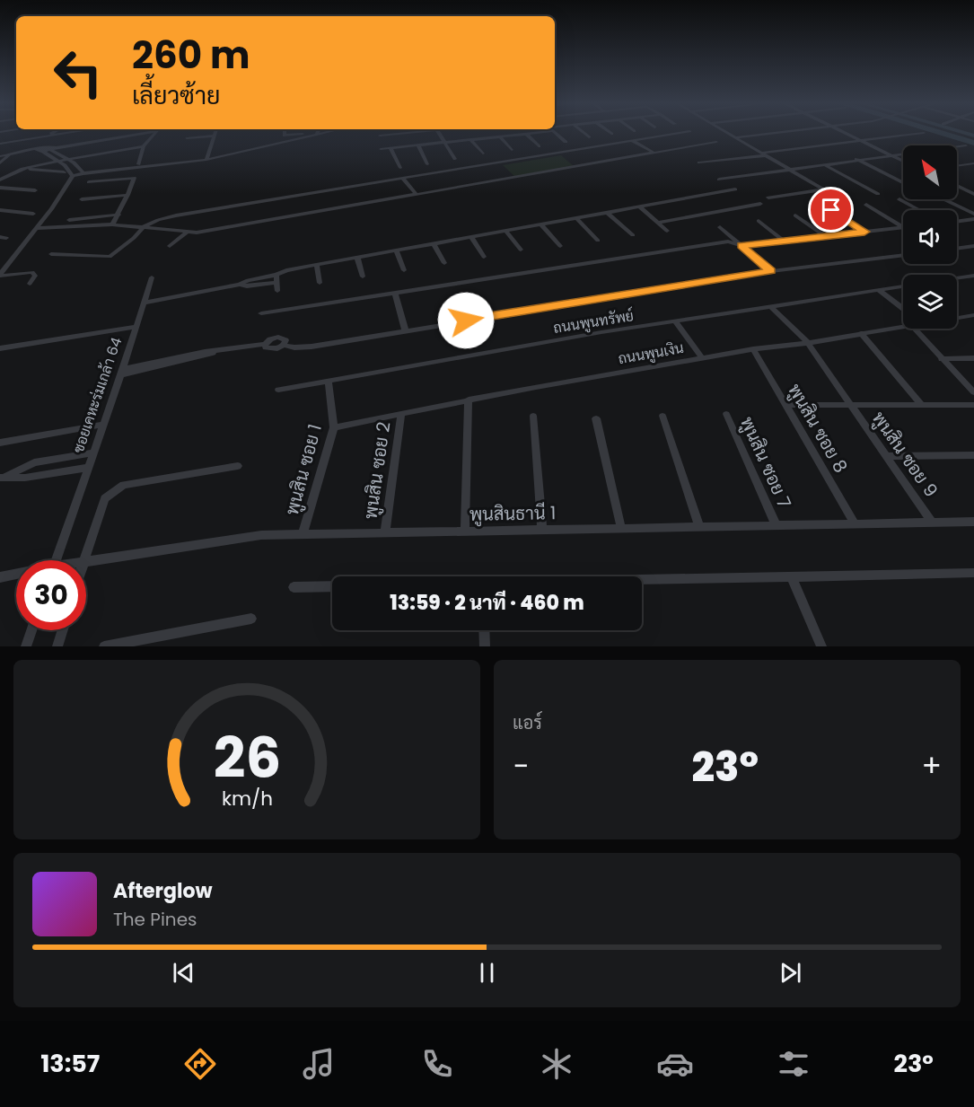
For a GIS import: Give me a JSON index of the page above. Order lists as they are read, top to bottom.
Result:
{
  "streets": {
    "street": [
      "ถนนพูนทรัพย์",
      "ถนนพูนเงิน",
      "ซอยเคหะร่มเกล้า 64",
      "พูนสิน ซอย 8",
      "พูนสิน ซอย 9",
      "พูนสิน ซอย 7",
      "พูนสิน ซอย 1",
      "พูนสิน ซอย 2",
      "พูนสินธานี 1"
    ]
  },
  "crossings": [
    ["ถนนพูนทรัพย์", "พูนสิน ซอย 9"],
    ["ถนนพูนทรัพย์", "พูนสิน ซอย 1"],
    ["ถนนพูนเงิน", "พูนสิน ซอย 8"],
    ["ถนนพูนเงิน", "พูนสิน ซอย 9"],
    ["ถนนพูนเงิน", "พูนสิน ซอย 1"],
    ["ถนนพูนเงิน", "พูนสิน ซอย 2"],
    ["พูนสิน ซอย 8", "พูนสินธานี 1"],
    ["พูนสิน ซอย 9", "พูนสินธานี 1"],
    ["พูนสิน ซอย 7", "พูนสินธานี 1"],
    ["พูนสิน ซอย 1", "พูนสินธานี 1"],
    ["พูนสิน ซอย 2", "พูนสินธานี 1"]
  ],
  "north": "top left",
  "page": {
    "turn": ["260 m", "เลี้ยวซ้าย"],
    "limit": "30",
    "trip": "13:59 · 2 นาที · 460 m",
    "tile": "แอร์",
    "heat": ["−", "23°", "+"],
    "song": ["Afterglow", "The Pines"],
    "tabs": ["13:57", "23°"],
    "gauge": ["26", "km/h"]
  }
}
